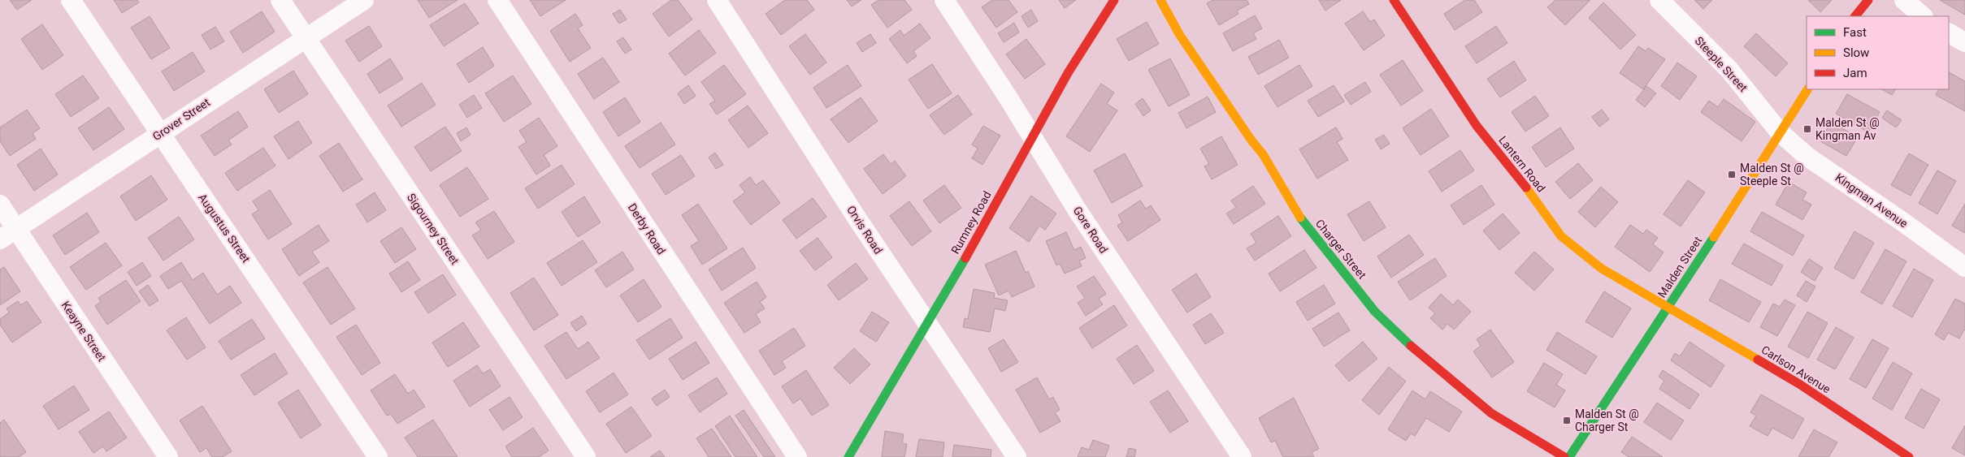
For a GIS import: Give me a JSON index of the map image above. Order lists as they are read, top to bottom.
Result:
{
  "streets": {
    "street": [
      "Steeple Street",
      "Grover Street",
      "Lantern Road",
      "Kingman Avenue",
      "Rumney Road",
      "Augustus Street",
      "Sigourney Street",
      "Derby Road",
      "Orvis Road",
      "Gore Road",
      "Charger Street",
      "Malden Street",
      "Keayne Street",
      "Carlson Avenue"
    ]
  },
  "crossings": [
    ["Steeple Street", "Kingman Avenue"],
    ["Steeple Street", "Malden Street"],
    ["Grover Street", "Augustus Street"],
    ["Grover Street", "Sigourney Street"],
    ["Grover Street", "Keayne Street"],
    ["Lantern Road", "Malden Street"],
    ["Lantern Road", "Carlson Avenue"],
    ["Kingman Avenue", "Malden Street"],
    ["Rumney Road", "Orvis Road"],
    ["Rumney Road", "Gore Road"],
    ["Malden Street", "Carlson Avenue"]
  ],
  "places": {
    "transit": ["Malden St @ Kingman Av", "Malden St @ Steeple St", "Malden St @ Charger St"]
  },
  "legend": ["Fast", "Slow", "Jam"]
}
